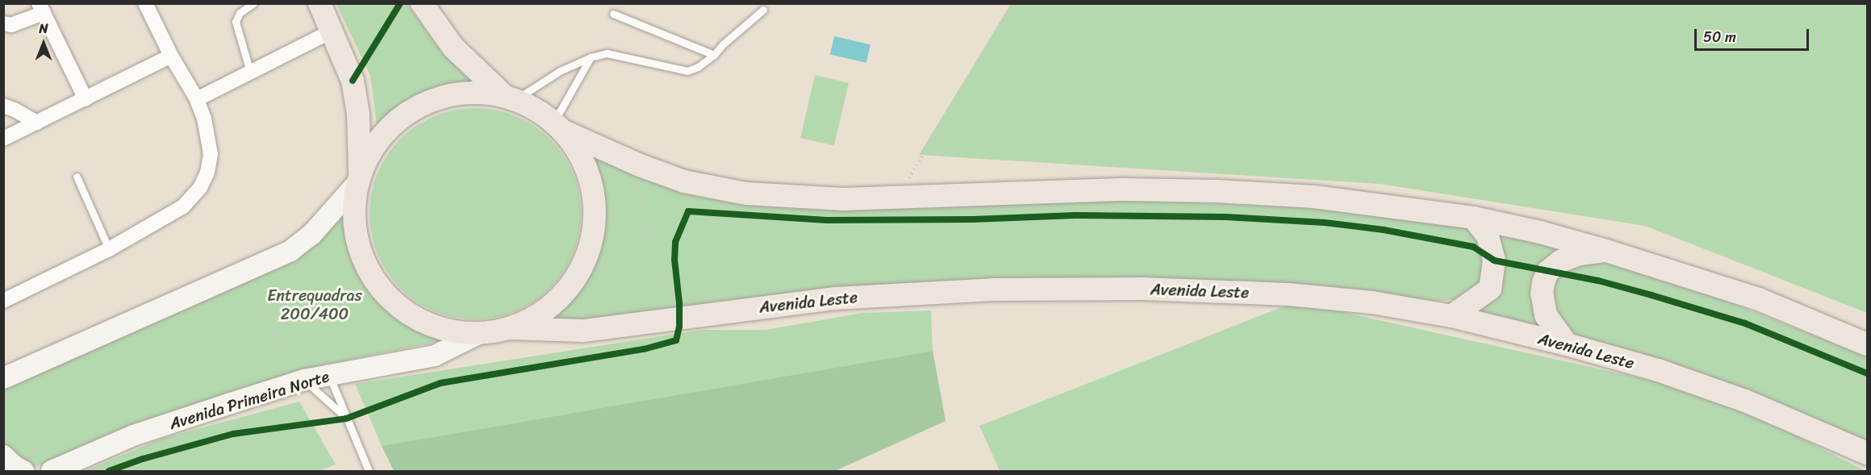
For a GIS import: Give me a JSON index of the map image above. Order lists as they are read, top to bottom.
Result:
{
  "streets": {
    "main road": ["Avenida Leste", "Avenida Primeira Norte"]
  },
  "parks": ["Entrequadras 200/400"],
  "scale_bar": "50 m",
  "north": "top"
}
